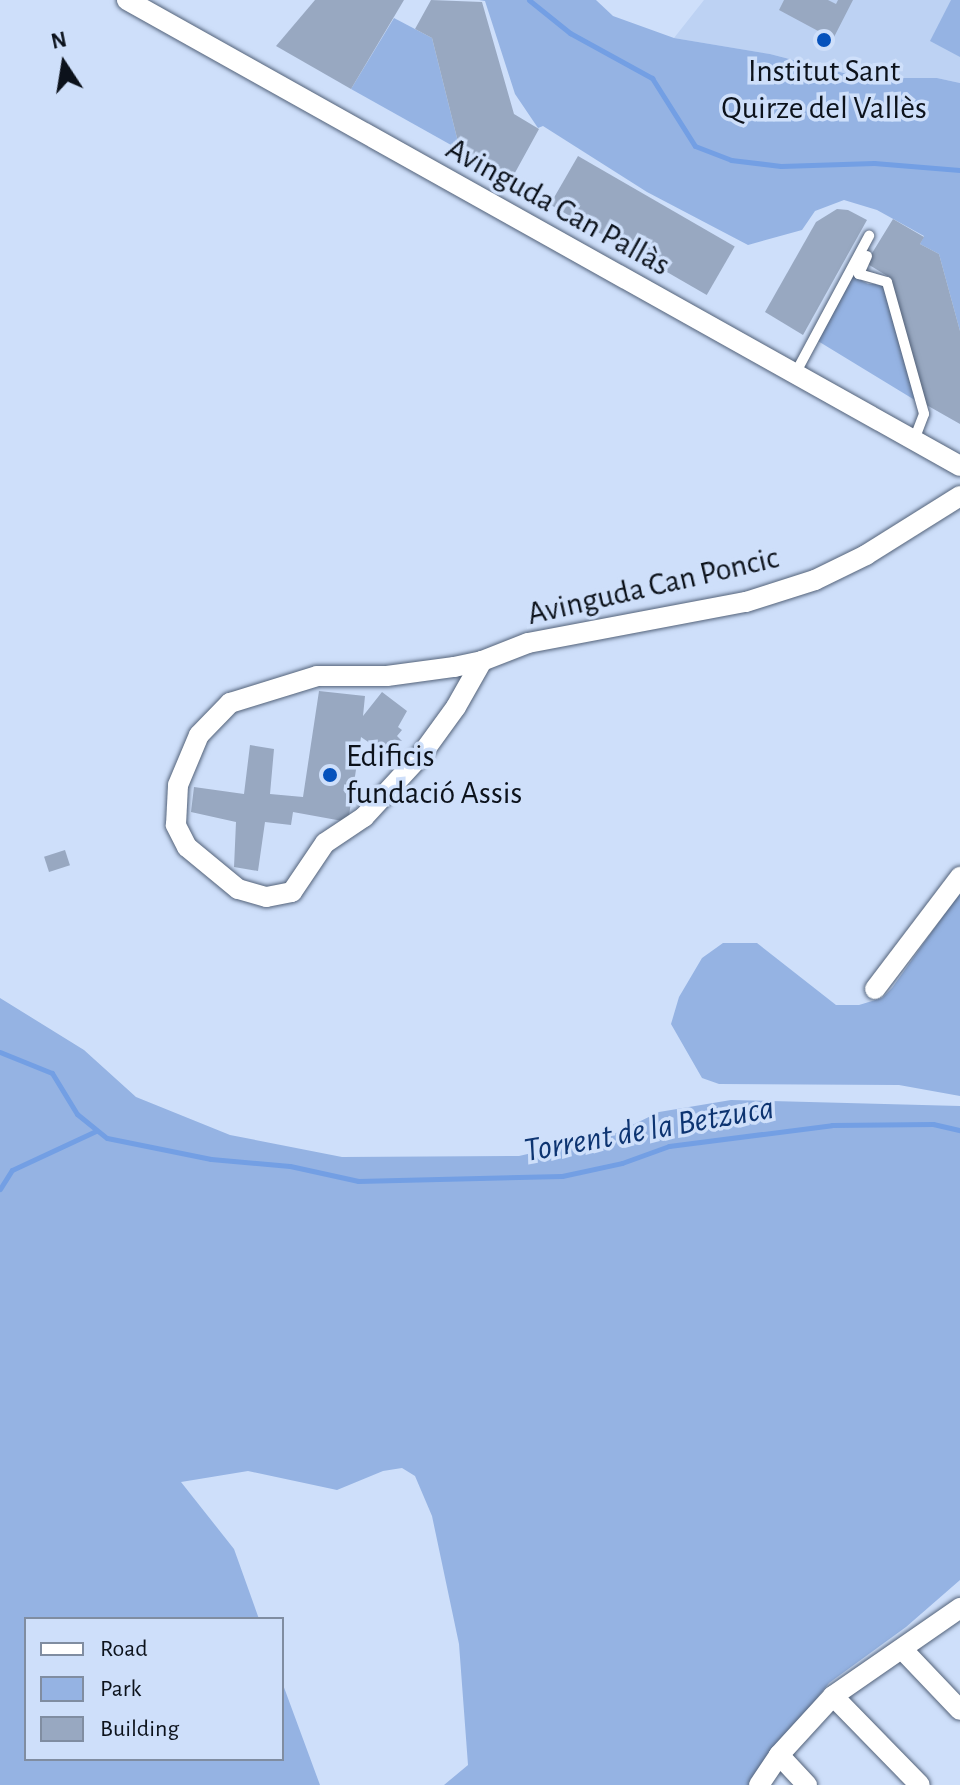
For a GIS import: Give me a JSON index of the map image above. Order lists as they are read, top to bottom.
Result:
{
  "streets": {
    "street": ["Avinguda Can Pallàs", "Avinguda Can Poncic"]
  },
  "water": ["Torrent de la Betzuca"],
  "places": ["Institut Sant Quirze del Vallès", "Edificis fundació Assis"],
  "legend": ["Road", "Park", "Building"],
  "north": "top"
}
